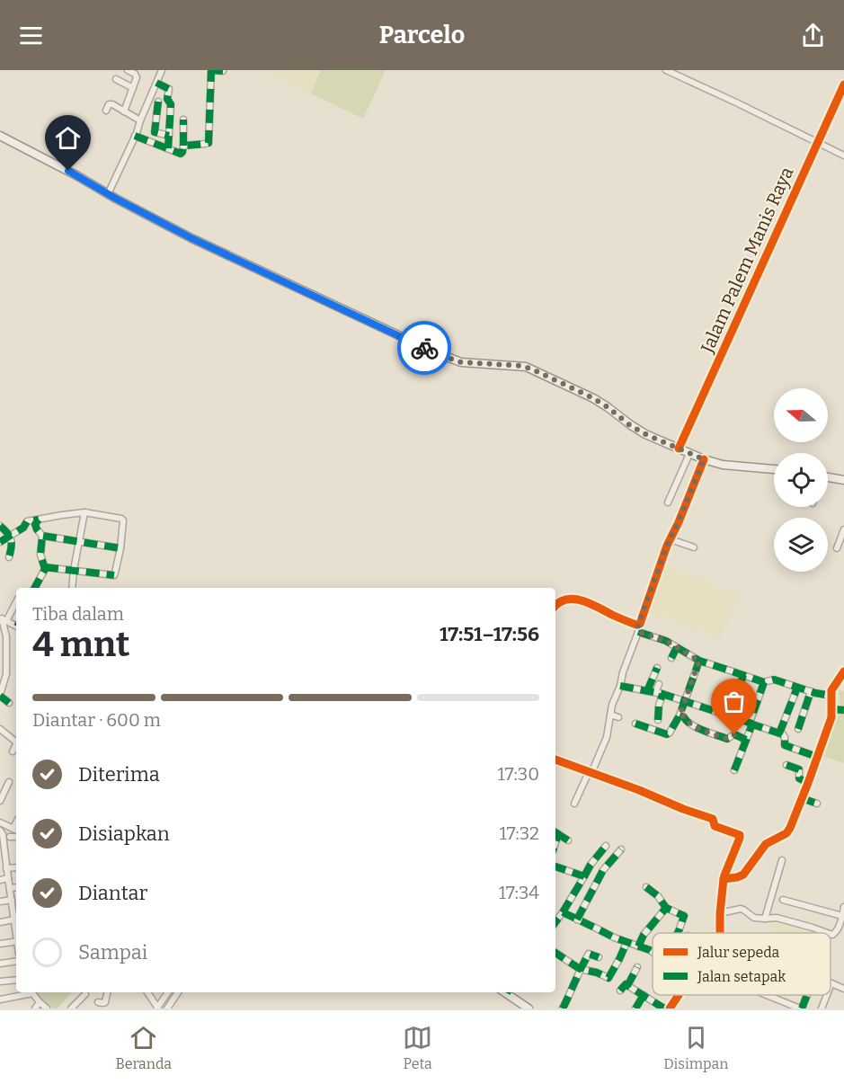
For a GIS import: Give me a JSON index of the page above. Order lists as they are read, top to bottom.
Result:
{
  "streets": {
    "street": ["Jalam Palem Manis Raya"]
  },
  "legend": ["Jalur sepeda", "Jalan setapak"],
  "north": "left",
  "page": {
    "header": "Parcelo",
    "heading": ["4 mnt", "Tiba dalam", "17:51–17:56"],
    "bar": "Diantar · 600 m",
    "list": [
      ["Diterima", "17:30"],
      ["Disiapkan", "17:32"],
      ["Diantar", "17:34"],
      "Sampai"
    ],
    "tabs": ["Beranda", "Peta", "Disimpan"]
  }
}
